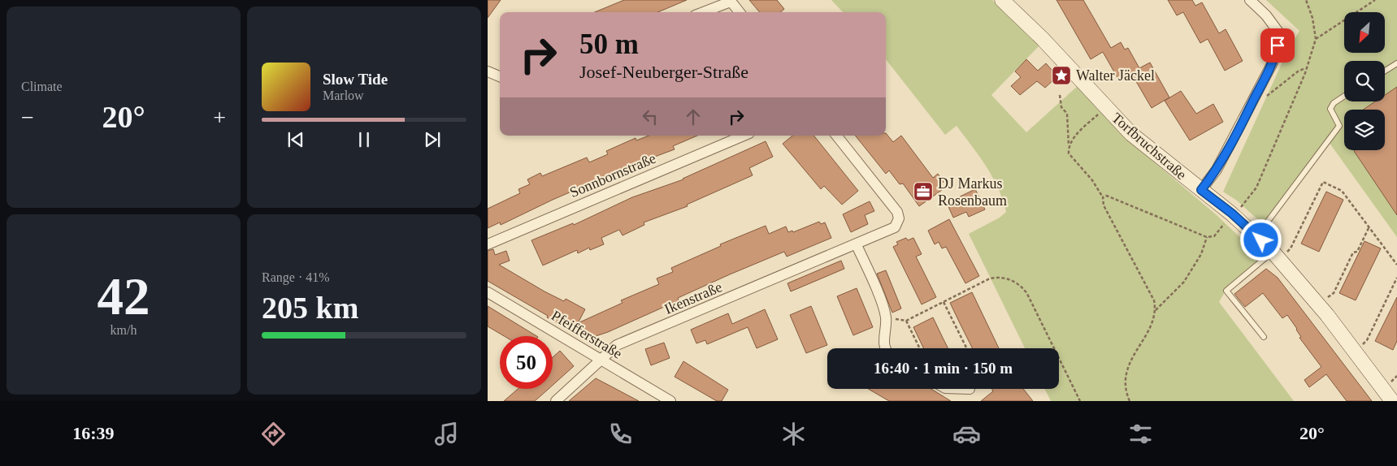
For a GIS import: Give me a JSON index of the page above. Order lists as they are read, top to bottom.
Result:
{
  "streets": {
    "main road": ["Torfbruchstraße"],
    "street": ["Sonnbornstraße", "Ikenstraße", "Pfeifferstraße"]
  },
  "crossings": [
    ["Ikenstraße", "Pfeifferstraße"]
  ],
  "places": {
    "place": ["Walter Jäckel"],
    "office": ["DJ Markus Rosenbaum"]
  },
  "north": "bottom left",
  "page": {
    "tile": [
      "Climate",
      ["42", "km/h"],
      ["Range · 41%", "205 km"]
    ],
    "turn": ["50 m", "Josef-Neuberger-Straße"],
    "song": ["Slow Tide", "Marlow"],
    "heat": ["−", "20°", "+"],
    "limit": "50",
    "trip": "16:40 · 1 min · 150 m",
    "tabs": ["16:39", "20°"]
  }
}
